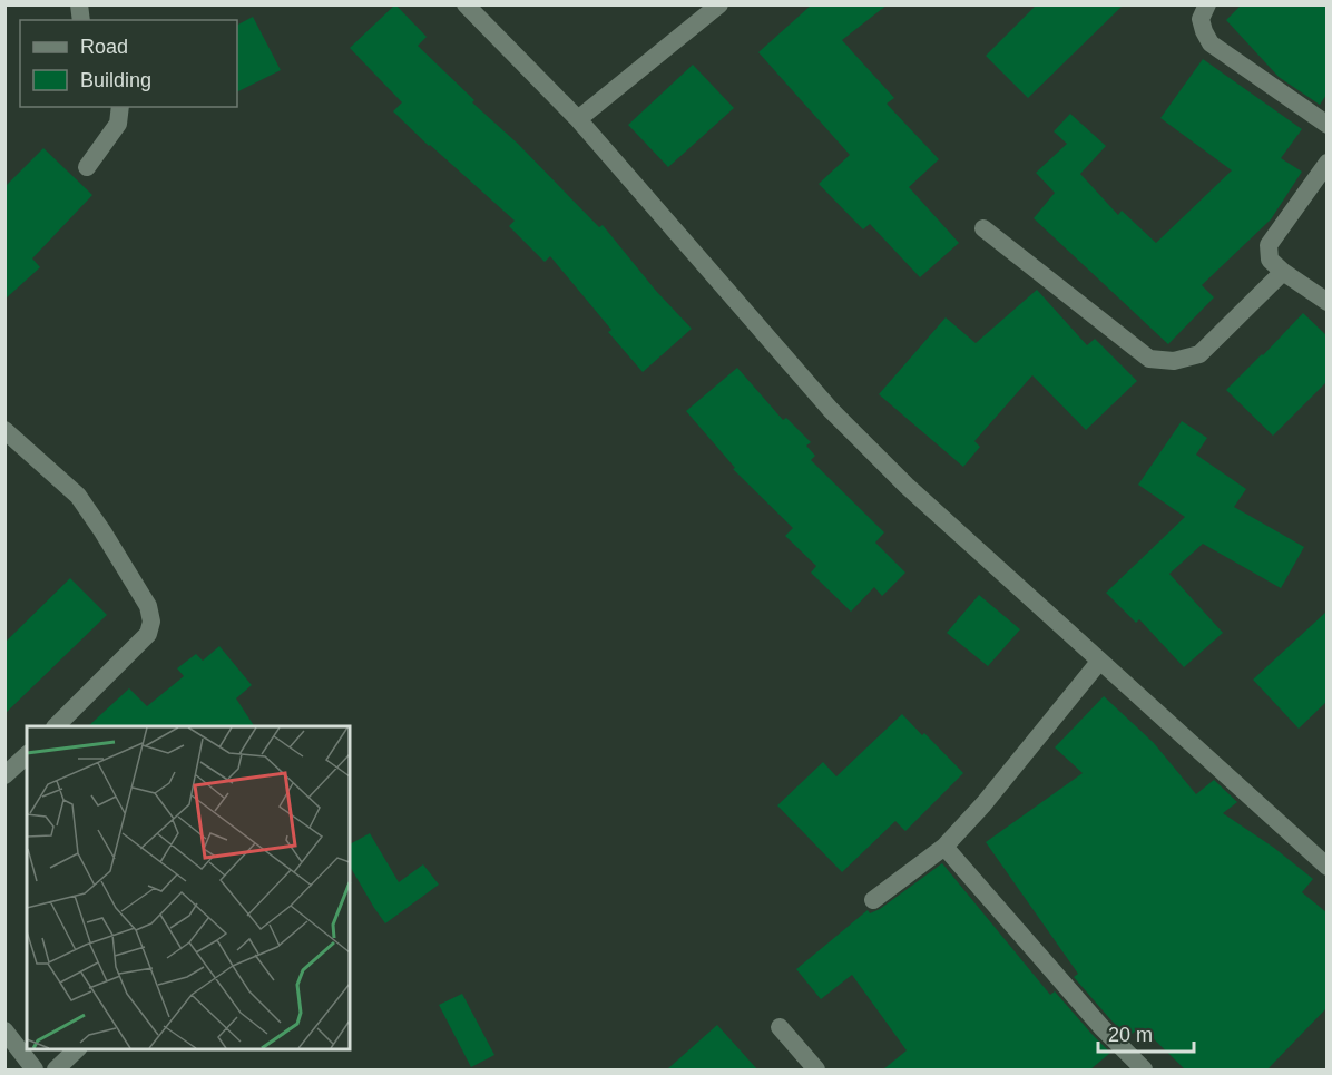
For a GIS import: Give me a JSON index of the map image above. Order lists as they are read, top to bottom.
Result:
{
  "legend": ["Road", "Building"],
  "scale_bar": "20 m"
}
